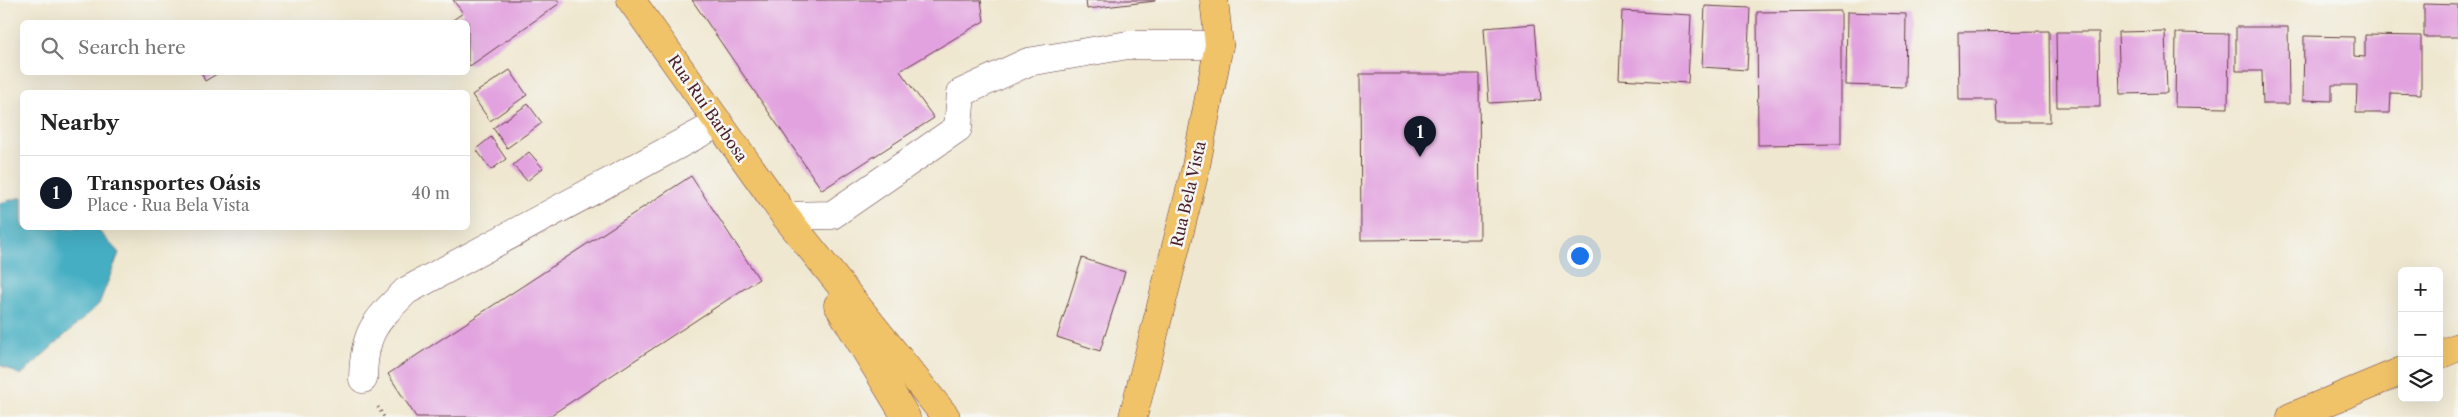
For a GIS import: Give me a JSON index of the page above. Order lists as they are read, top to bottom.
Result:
{
  "streets": {
    "main road": ["Rua Ruí Barbosa", "Rua Bela Vista"]
  },
  "page": {
    "search": "Search here",
    "heading": "Nearby",
    "pins": "1",
    "list": [
      {
        "mark": "1",
        "name": "Transportes Oásis",
        "note": "Place · Rua Bela Vista",
        "value": "40 m"
      }
    ],
    "map_buttons": ["+", "−"]
  }
}
